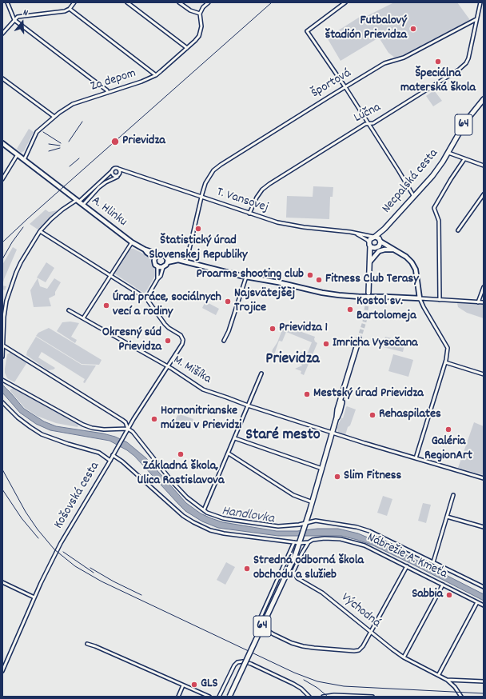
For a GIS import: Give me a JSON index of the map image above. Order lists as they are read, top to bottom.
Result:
{
  "streets": {
    "main road": ["64", "Necpalská cesta"],
    "street": [
      "Za depom",
      "Športová",
      "Lúčna",
      "T. Vansovej",
      "A. Hlinku",
      "M. Mišíka",
      "Košovská cesta",
      "Nábrežie A. Kmeťa",
      "Východná"
    ]
  },
  "crossings": [
    ["Za depom", "A. Hlinku"],
    ["Športová", "Lúčna"],
    ["Športová", "T. Vansovej"],
    ["Športová", "A. Hlinku"],
    ["Lúčna", "T. Vansovej"],
    ["64", "Necpalská cesta"],
    ["64", "T. Vansovej"],
    ["64", "M. Mišíka"],
    ["64", "Nábrežie A. Kmeťa"],
    ["Necpalská cesta", "T. Vansovej"],
    ["M. Mišíka", "Košovská cesta"],
    ["Košovská cesta", "Nábrežie A. Kmeťa"],
    ["Nábrežie A. Kmeťa", "Východná"]
  ],
  "districts": ["Prievidza", "Staré mesto"],
  "water": ["Handlovka"],
  "places": [
    "Futbalový štadión Prievidza",
    "Špeciálna materská škola",
    "Prievidza",
    "Štatistický úrad Slovenskej Republiky",
    "Proarms shooting club",
    "Fitness Club Terasy",
    "Najsvätejšej Trojice",
    "Úrad práce, sociálnych vecí a rodiny",
    "Kostol sv. Bartolomeja",
    "Prievidza 1",
    "Okresný súd Prievidza",
    "Imricha Vysočana",
    "Mestský úrad Prievidza",
    "Rehaspilates",
    "Hornonitrianske múzeu v Prievidzi",
    "Galéria RegionArt",
    "Základná škola, Ulica Rastislavova",
    "Slim Fitness",
    "Stredná odborná škola obchodu a služieb",
    "Sabbia",
    "GLS"
  ],
  "north": "top"
}
